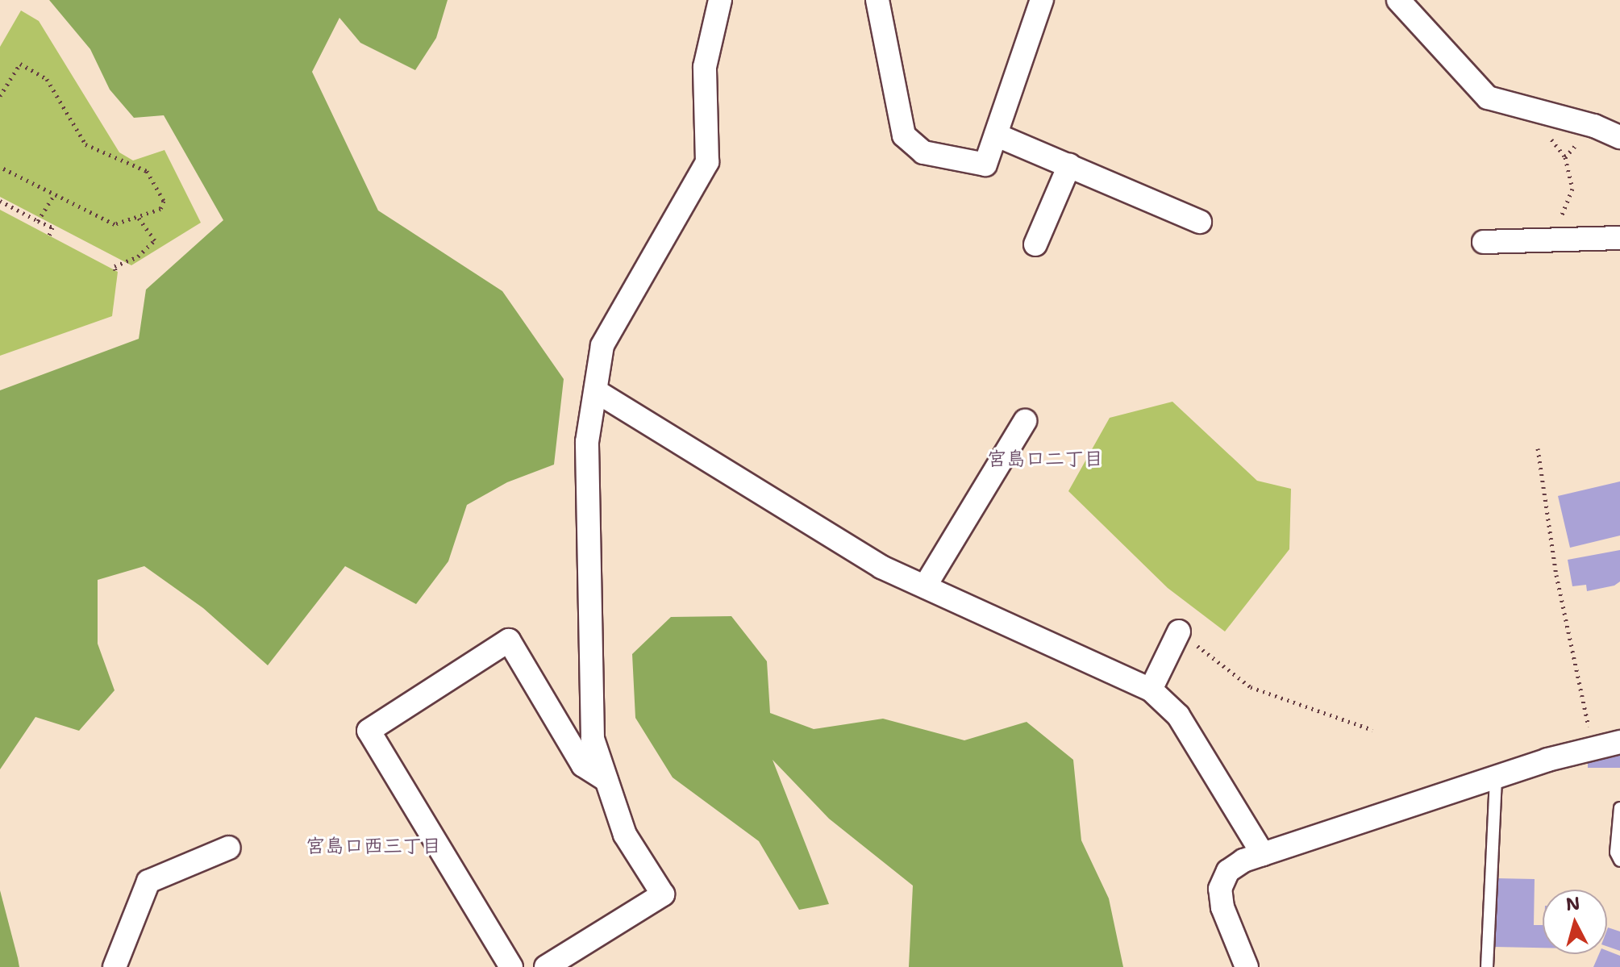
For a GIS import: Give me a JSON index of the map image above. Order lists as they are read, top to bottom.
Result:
{
  "districts": ["宮島口二丁目", "宮島口西三丁目"],
  "north": "top"
}
